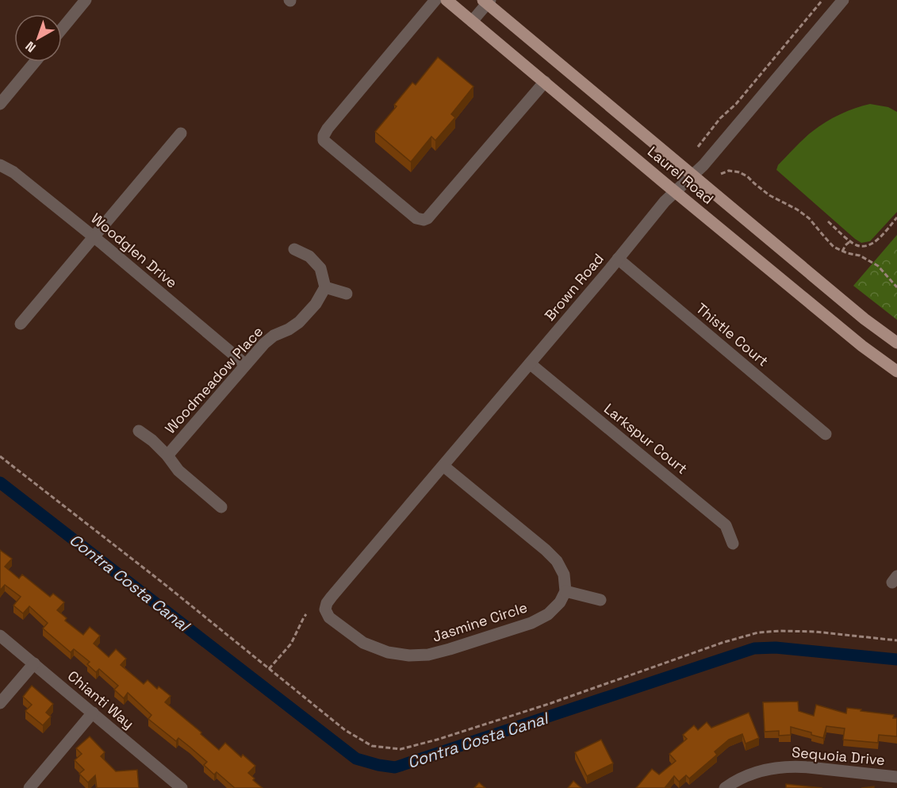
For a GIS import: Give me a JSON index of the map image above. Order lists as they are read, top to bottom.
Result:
{
  "streets": {
    "main road": ["Laurel Road"],
    "street": [
      "Woodglen Drive",
      "Brown Road",
      "Thistle Court",
      "Woodmeadow Place",
      "Larkspur Court",
      "Jasmine Circle",
      "Chianti Way",
      "Sequoia Drive"
    ]
  },
  "crossings": [
    ["Laurel Road", "Brown Road"],
    ["Woodglen Drive", "Woodmeadow Place"],
    ["Brown Road", "Thistle Court"],
    ["Brown Road", "Larkspur Court"],
    ["Brown Road", "Jasmine Circle"]
  ],
  "water": ["Contra Costa Canal"],
  "north": "bottom left"
}
